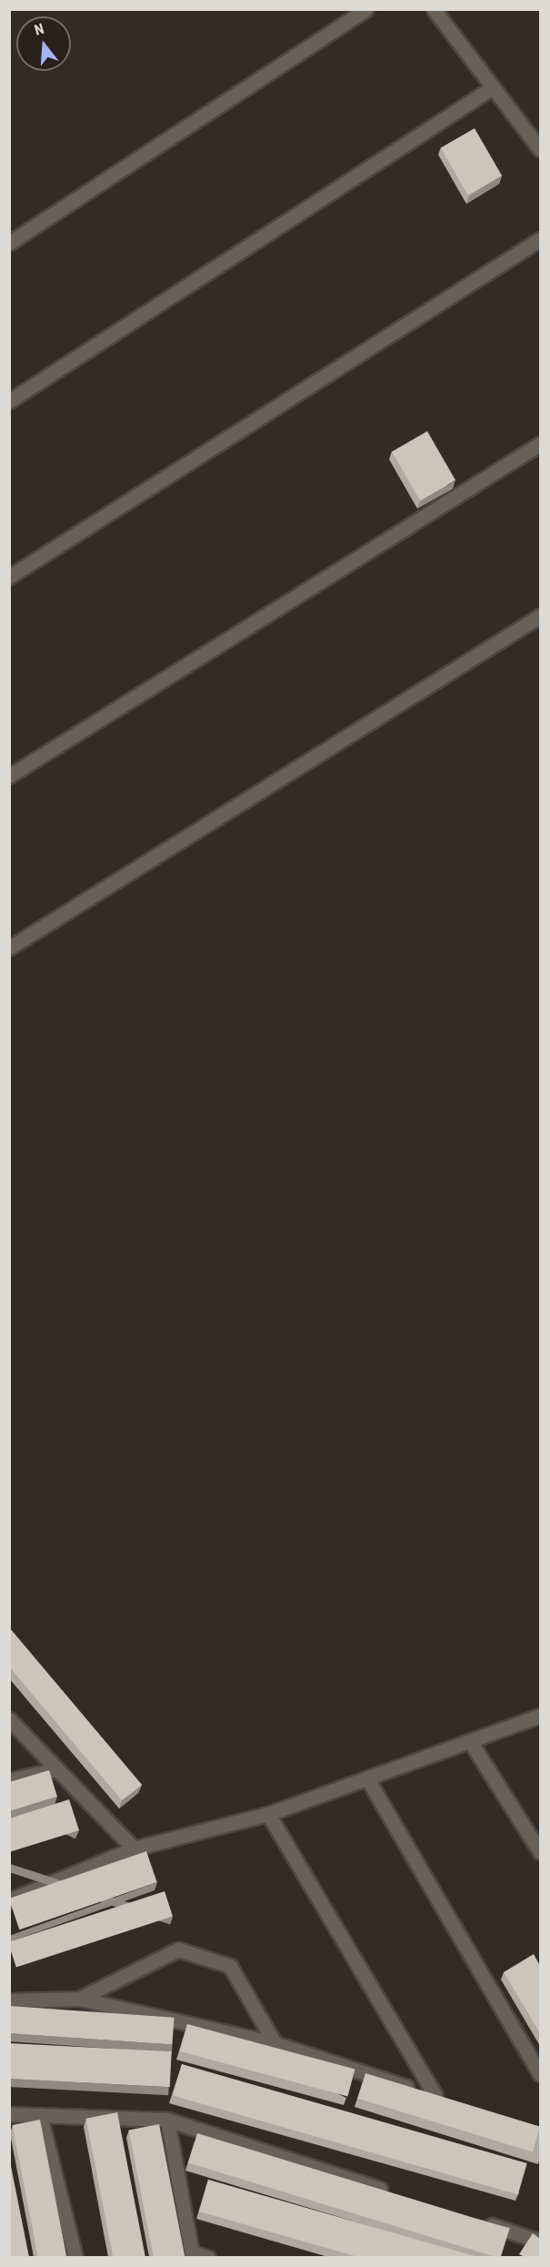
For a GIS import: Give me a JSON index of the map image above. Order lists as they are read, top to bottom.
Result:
{
  "north": "top"
}
